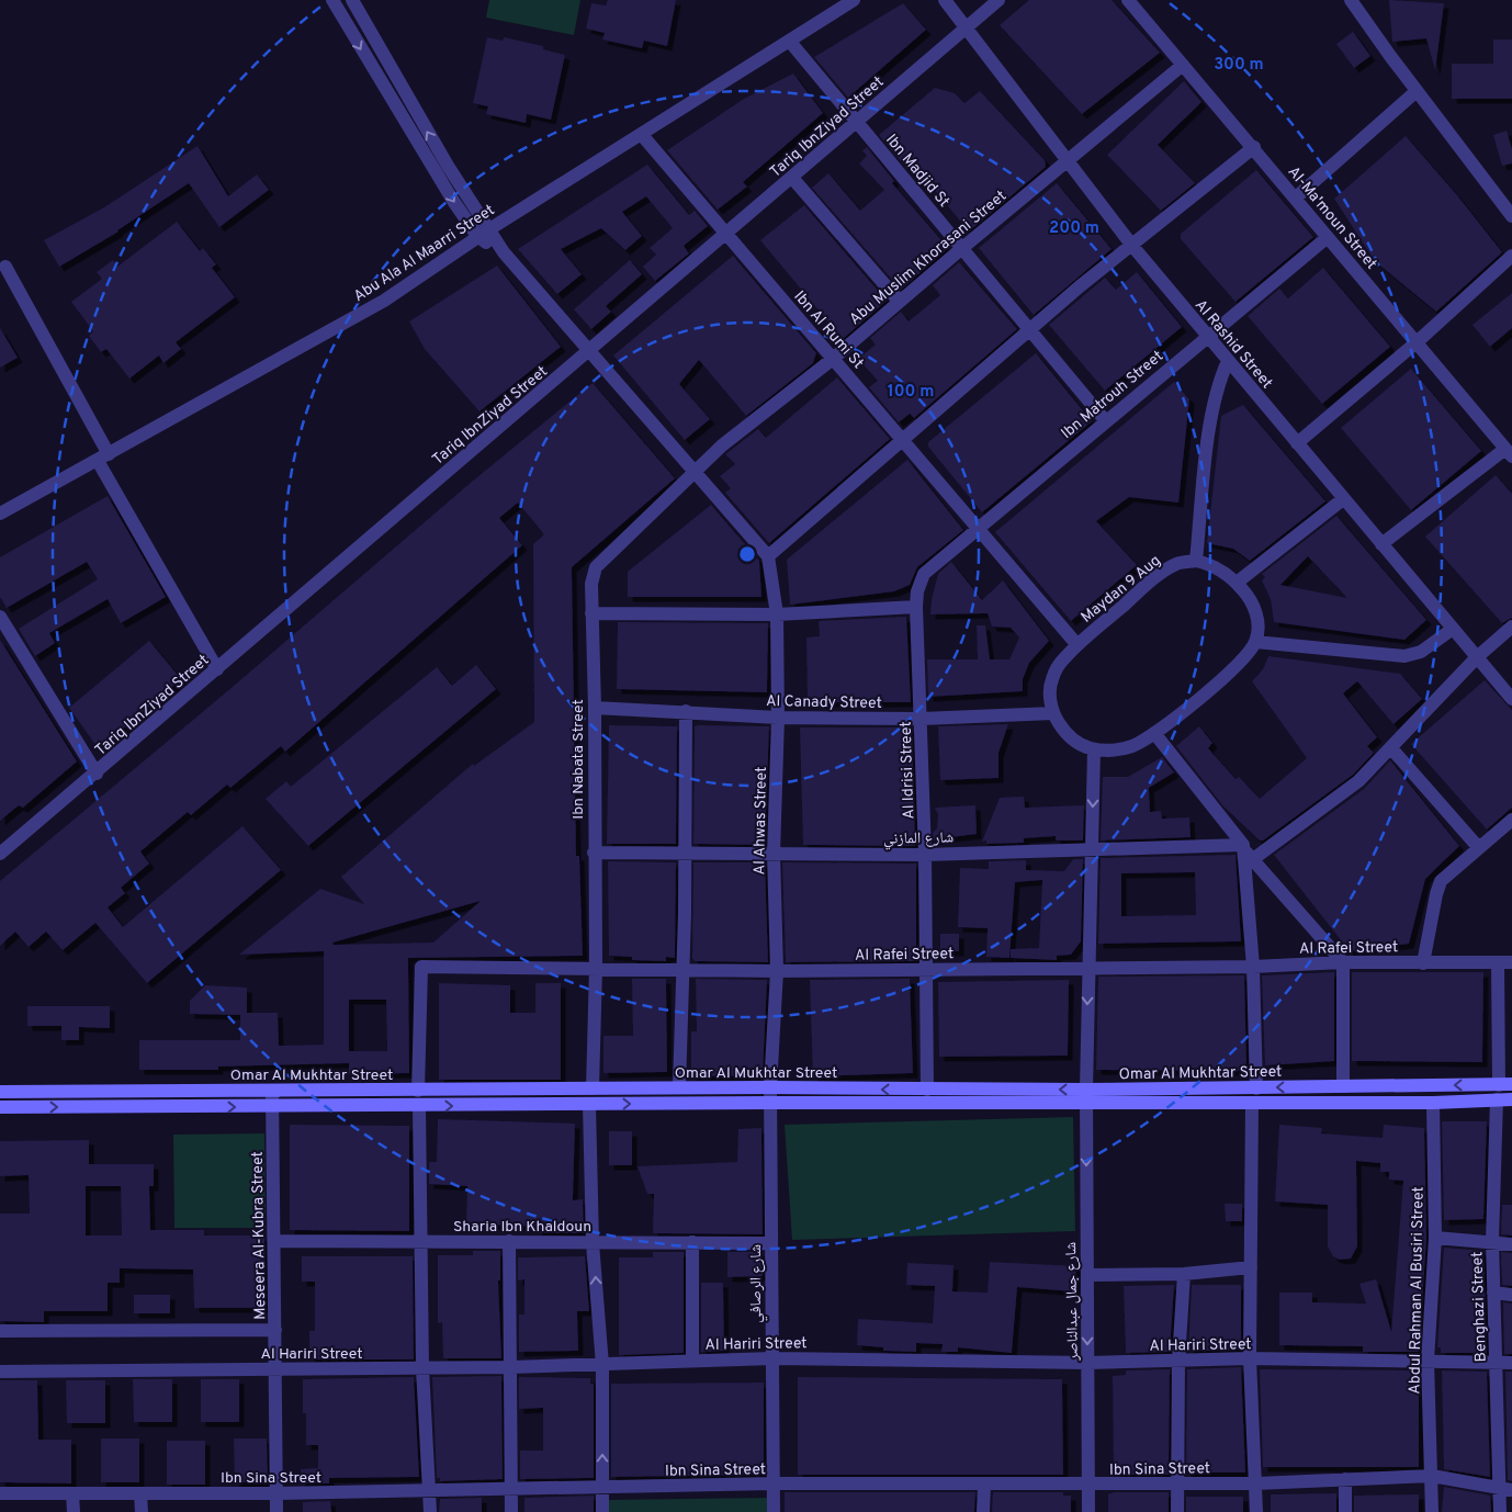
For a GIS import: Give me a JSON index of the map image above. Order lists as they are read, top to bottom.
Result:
{
  "streets": {
    "main road": ["Omar Al Mukhtar Street"],
    "street": [
      "Tariq IbnZiyad Street",
      "Ibn Madjid St",
      "Al-Ma'moun Street",
      "Abu Ala Al Maarri Street",
      "Abu Muslim Khorasani Street",
      "Ibn Al Rumi St",
      "Al Rashid Street",
      "Ibn Matrouh Street",
      "Maydan 9 Aug",
      "Al Canady Street",
      "Ibn Nabata Street",
      "Al Idrisi Street",
      "Al Ahwas Street",
      "شارع المازني",
      "Al Rafei Street",
      "Sharia Ibn Khaldoun",
      "Meseera Al-Kubra Street",
      "شارع الرصافي",
      "Abdul Rahman Al Busiri Street",
      "شارع جمال عبدالناصر",
      "Benghazi Street",
      "Al Hariri Street",
      "Ibn Sina Street"
    ]
  },
  "crossings": [
    ["Tariq IbnZiyad Street", "Ibn Madjid St"],
    ["Tariq IbnZiyad Street", "Ibn Al Rumi St"],
    ["Tariq IbnZiyad Street", "Al Rashid Street"],
    ["Ibn Madjid St", "Abu Ala Al Maarri Street"],
    ["Ibn Madjid St", "Abu Muslim Khorasani Street"],
    ["Ibn Madjid St", "Ibn Matrouh Street"],
    ["Al-Ma'moun Street", "Abu Muslim Khorasani Street"],
    ["Al-Ma'moun Street", "Ibn Matrouh Street"],
    ["Abu Ala Al Maarri Street", "Ibn Al Rumi St"],
    ["Abu Muslim Khorasani Street", "Ibn Al Rumi St"],
    ["Abu Muslim Khorasani Street", "Al Rashid Street"],
    ["Abu Muslim Khorasani Street", "Ibn Nabata Street"],
    ["Ibn Al Rumi St", "Ibn Matrouh Street"],
    ["Ibn Al Rumi St", "Maydan 9 Aug"],
    ["Al Rashid Street", "Ibn Matrouh Street"],
    ["Ibn Matrouh Street", "Al Idrisi Street"],
    ["Maydan 9 Aug", "Al Canady Street"],
    ["Al Canady Street", "Ibn Nabata Street"],
    ["Al Canady Street", "Al Idrisi Street"],
    ["Al Canady Street", "Al Ahwas Street"],
    ["Ibn Nabata Street", "شارع المازني"],
    ["Ibn Nabata Street", "Al Rafei Street"],
    ["Ibn Nabata Street", "Omar Al Mukhtar Street"],
    ["Al Idrisi Street", "شارع المازني"],
    ["Al Idrisi Street", "Al Rafei Street"],
    ["Al Idrisi Street", "Omar Al Mukhtar Street"],
    ["Al Ahwas Street", "شارع المازني"],
    ["Al Ahwas Street", "Al Rafei Street"],
    ["Al Ahwas Street", "Omar Al Mukhtar Street"],
    ["Al Ahwas Street", "شارع الرصافي"],
    ["شارع المازني", "شارع جمال عبدالناصر"],
    ["Al Rafei Street", "Omar Al Mukhtar Street"],
    ["Al Rafei Street", "شارع جمال عبدالناصر"],
    ["Omar Al Mukhtar Street", "Meseera Al-Kubra Street"],
    ["Omar Al Mukhtar Street", "شارع الرصافي"],
    ["Omar Al Mukhtar Street", "Abdul Rahman Al Busiri Street"],
    ["Omar Al Mukhtar Street", "شارع جمال عبدالناصر"],
    ["Omar Al Mukhtar Street", "Benghazi Street"],
    ["Sharia Ibn Khaldoun", "Meseera Al-Kubra Street"],
    ["Sharia Ibn Khaldoun", "شارع الرصافي"],
    ["Meseera Al-Kubra Street", "Al Hariri Street"],
    ["Meseera Al-Kubra Street", "Ibn Sina Street"],
    ["شارع الرصافي", "Al Hariri Street"],
    ["شارع الرصافي", "Ibn Sina Street"],
    ["Abdul Rahman Al Busiri Street", "Al Hariri Street"],
    ["Abdul Rahman Al Busiri Street", "Ibn Sina Street"],
    ["شارع جمال عبدالناصر", "Al Hariri Street"],
    ["شارع جمال عبدالناصر", "Ibn Sina Street"],
    ["Benghazi Street", "Al Hariri Street"],
    ["Benghazi Street", "Ibn Sina Street"]
  ],
  "one_way": ["شارع جمال عبدالناصر"],
  "rings": ["300 m", "200 m", "100 m"]
}
